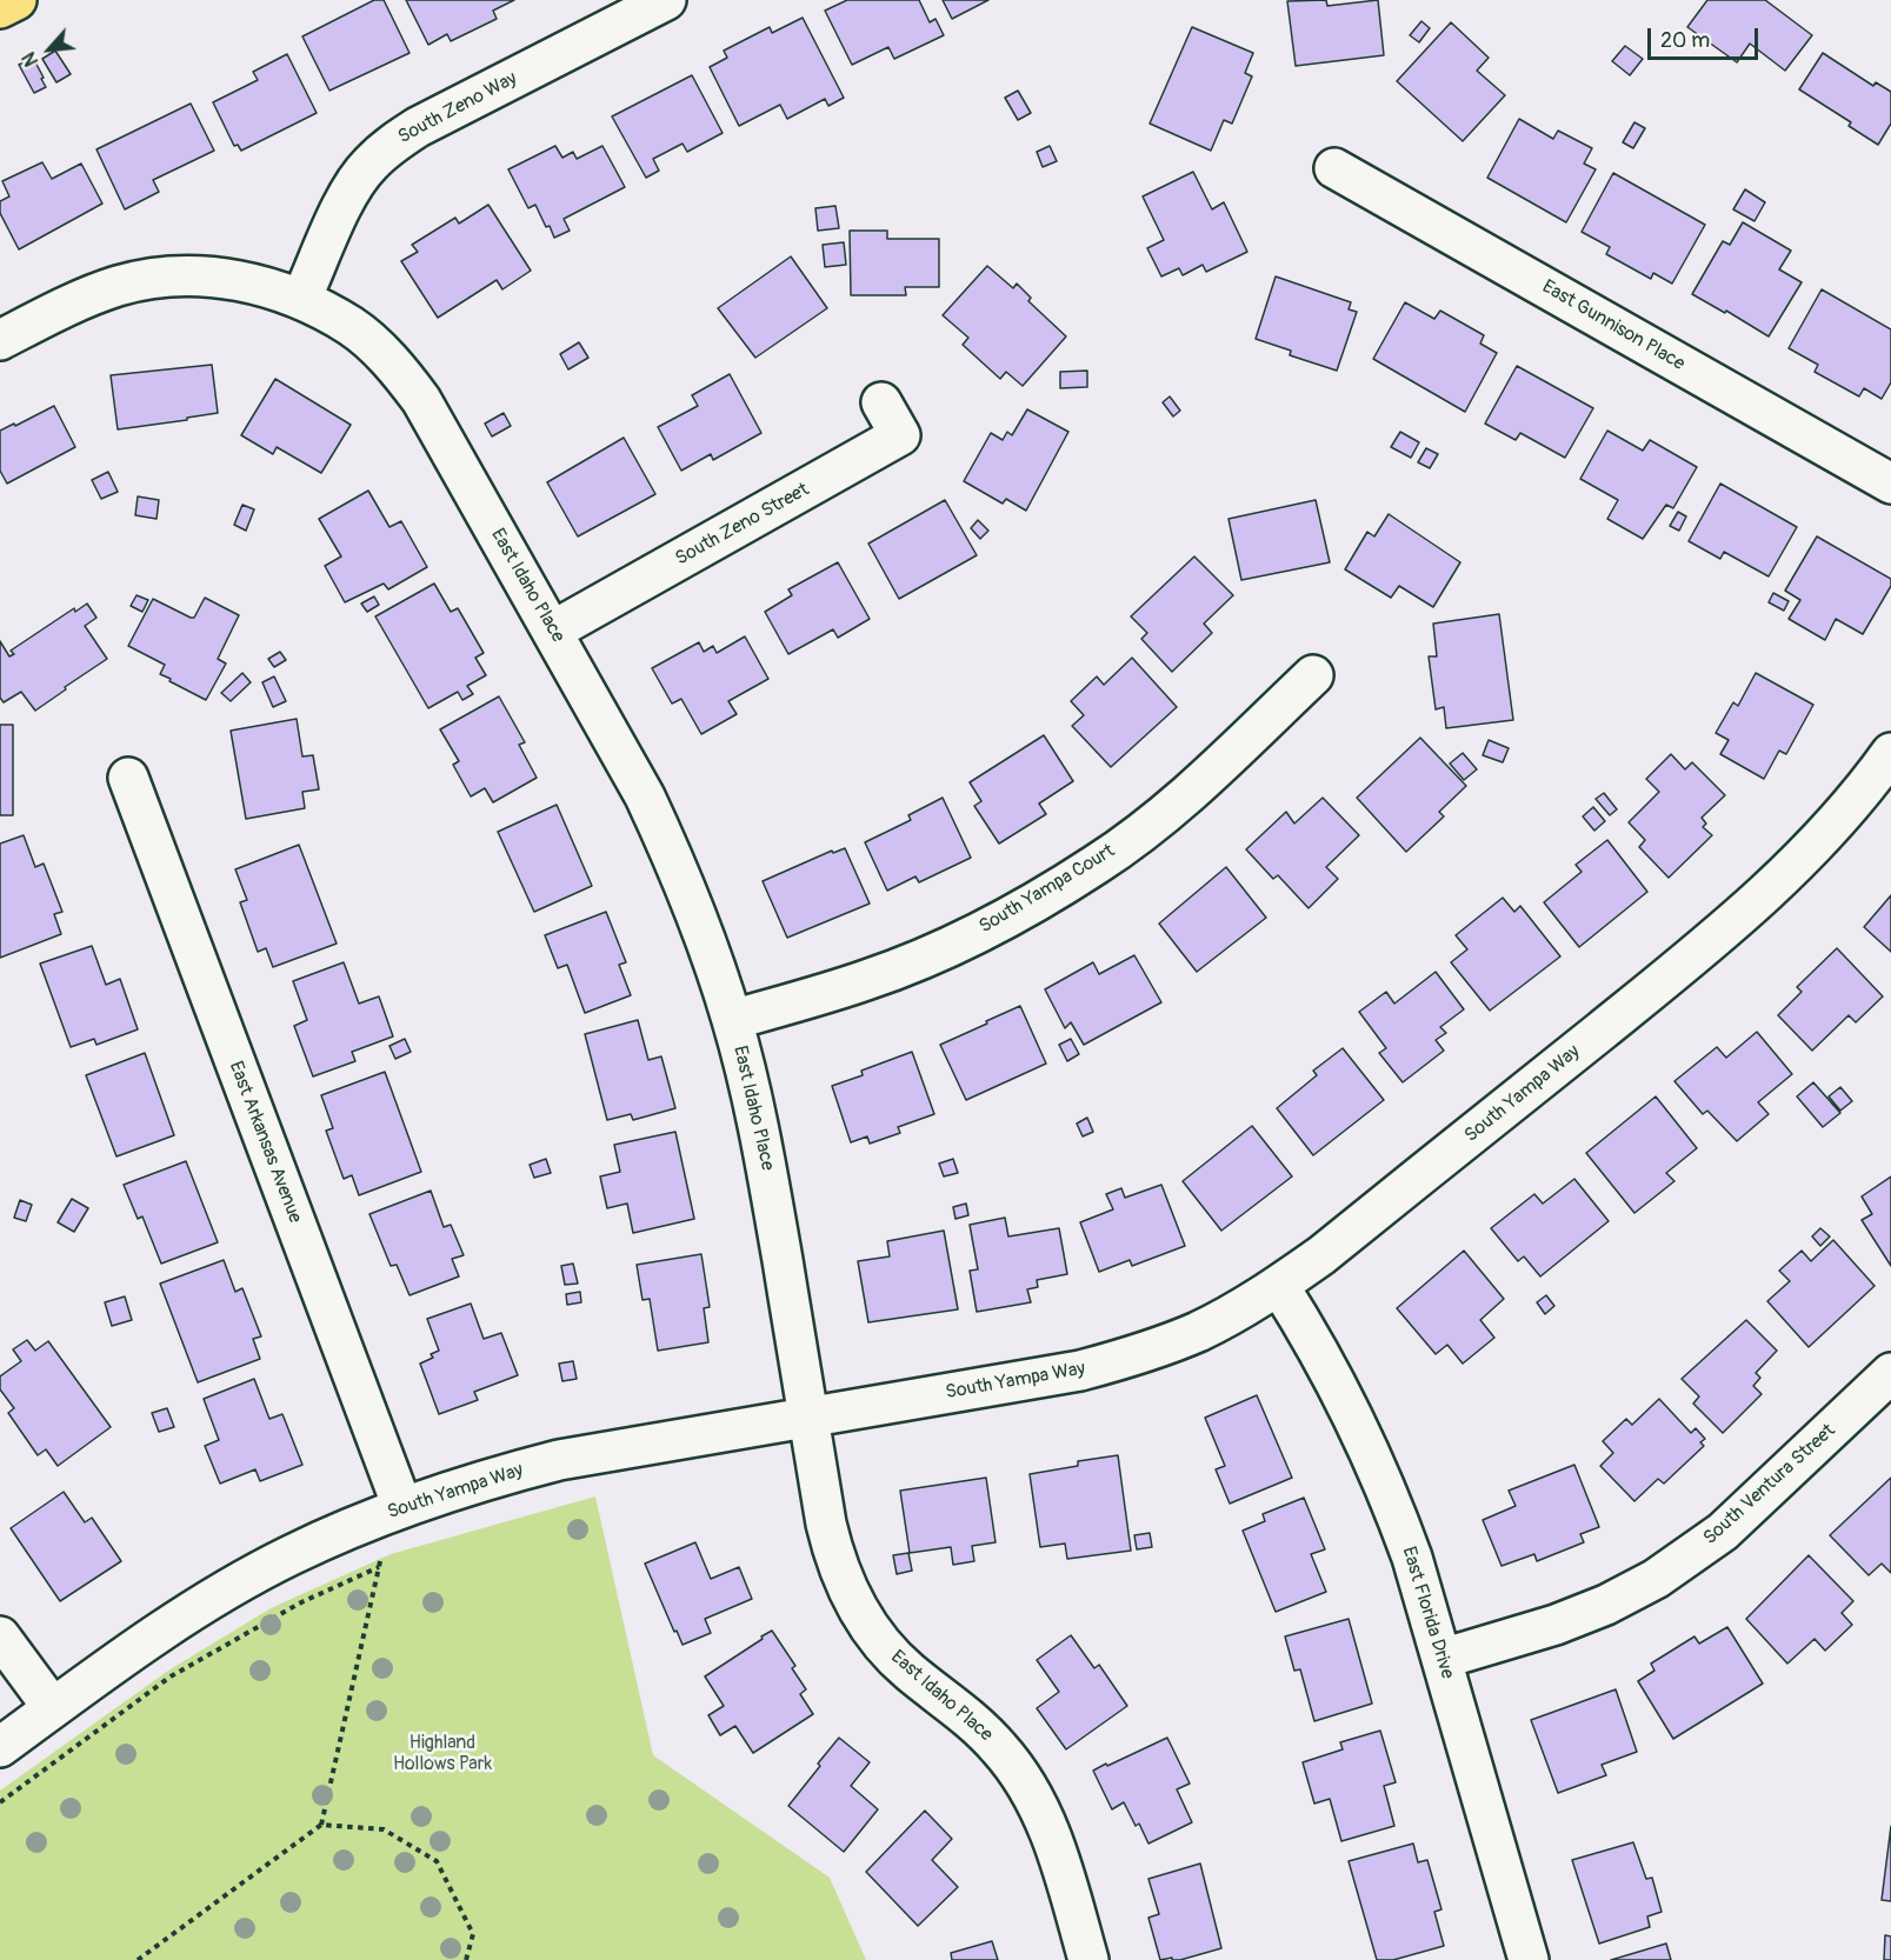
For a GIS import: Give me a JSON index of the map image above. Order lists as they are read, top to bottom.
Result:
{
  "streets": {
    "street": [
      "South Zeno Way",
      "East Gunnison Place",
      "South Zeno Street",
      "East Idaho Place",
      "South Yampa Court",
      "South Yampa Way",
      "East Arkansas Avenue",
      "South Ventura Street",
      "East Florida Drive"
    ]
  },
  "crossings": [
    ["South Zeno Way", "East Idaho Place"],
    ["South Zeno Street", "East Idaho Place"],
    ["East Idaho Place", "South Yampa Court"],
    ["East Idaho Place", "South Yampa Way"],
    ["South Yampa Way", "East Arkansas Avenue"],
    ["South Yampa Way", "East Florida Drive"],
    ["South Ventura Street", "East Florida Drive"]
  ],
  "parks": ["Highland Hollows Park"],
  "scale_bar": "20 m",
  "north": "bottom left"
}
